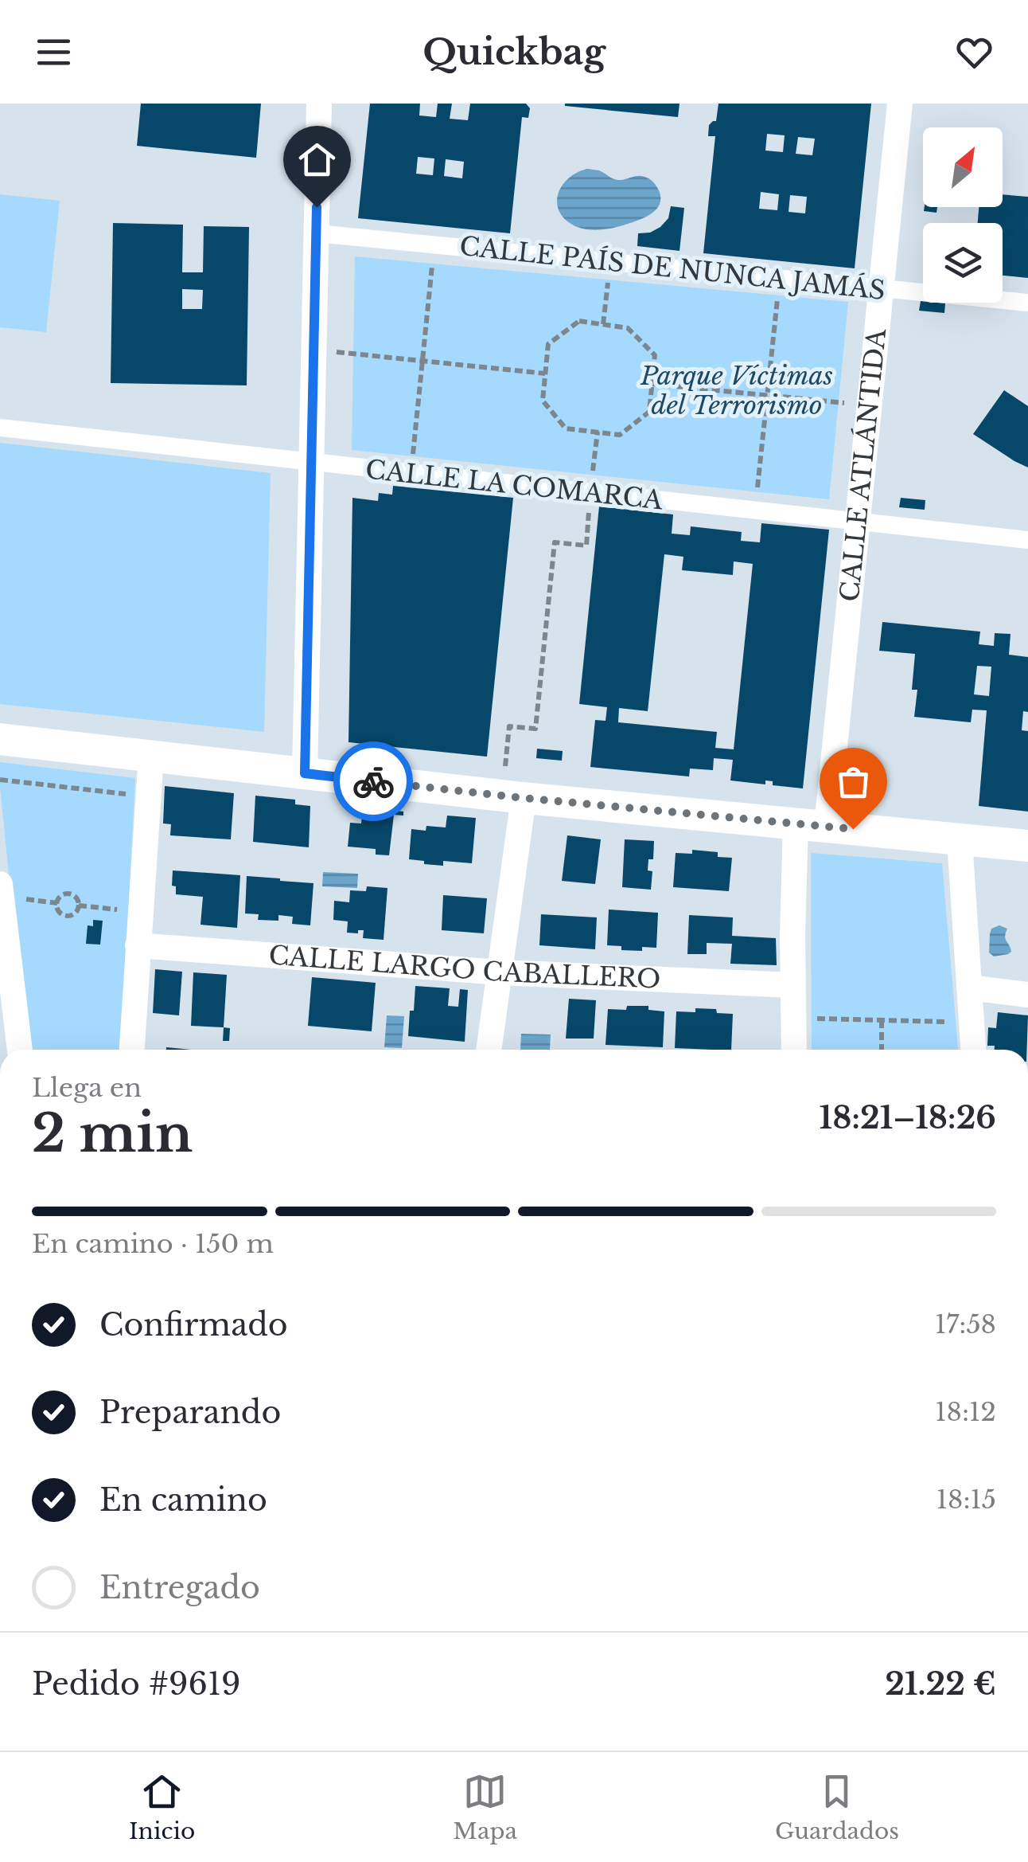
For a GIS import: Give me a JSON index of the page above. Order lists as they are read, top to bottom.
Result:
{
  "streets": {
    "street": [
      "CALLE PAÍS DE NUNCA JAMÁS",
      "CALLE ATLÁNTIDA",
      "CALLE LA COMARCA",
      "CALLE LARGO CABALLERO"
    ]
  },
  "crossings": [
    ["CALLE PAÍS DE NUNCA JAMÁS", "CALLE ATLÁNTIDA"],
    ["CALLE ATLÁNTIDA", "CALLE LA COMARCA"],
    ["CALLE ATLÁNTIDA", "CALLE LARGO CABALLERO"]
  ],
  "parks": ["Parque Víctimas del Terrorismo"],
  "north": "top right",
  "page": {
    "header": "Quickbag",
    "heading": ["2 min", "Llega en", "18:21–18:26"],
    "panel": ["Pedido #9619", "21.22 €"],
    "bar": "En camino · 150 m",
    "list": [
      ["Confirmado", "17:58"],
      ["Preparando", "18:12"],
      ["En camino", "18:15"],
      "Entregado"
    ],
    "tabs": ["Inicio", "Mapa", "Guardados"]
  }
}
